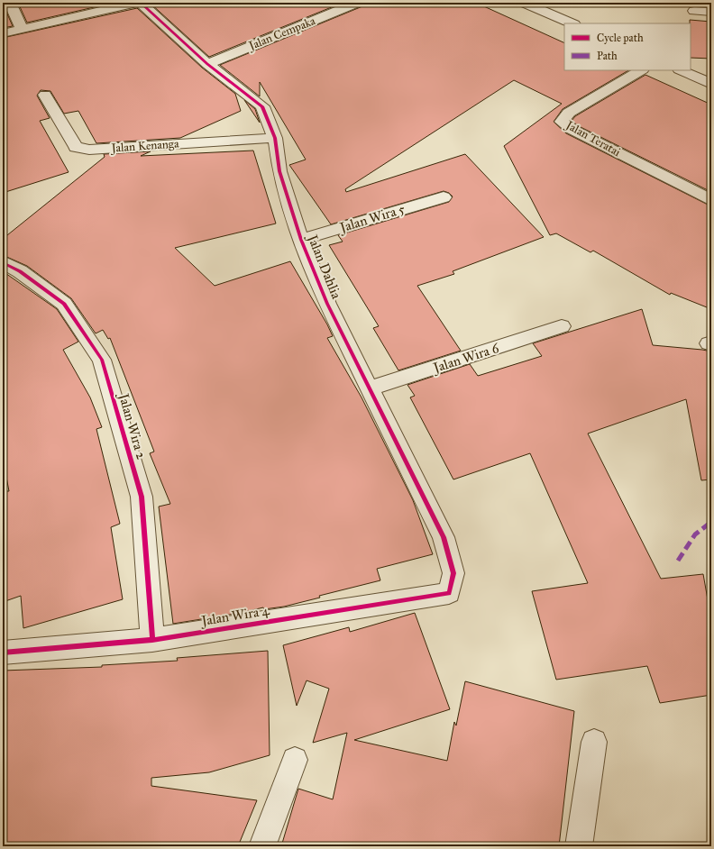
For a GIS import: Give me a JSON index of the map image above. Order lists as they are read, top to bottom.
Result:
{
  "streets": {
    "street": [
      "Jalan Cempaka",
      "Jalan Teratai",
      "Jalan Kenanga",
      "Jalan Wira 5",
      "Jalan Dahlia",
      "Jalan Wira 6",
      "Jalan Wira 2",
      "Jalan Wira 4"
    ]
  },
  "crossings": [
    ["Jalan Cempaka", "Jalan Dahlia"],
    ["Jalan Kenanga", "Jalan Dahlia"],
    ["Jalan Wira 5", "Jalan Dahlia"],
    ["Jalan Dahlia", "Jalan Wira 6"],
    ["Jalan Dahlia", "Jalan Wira 4"],
    ["Jalan Wira 2", "Jalan Wira 4"]
  ],
  "legend": ["Cycle path", "Path"]
}
